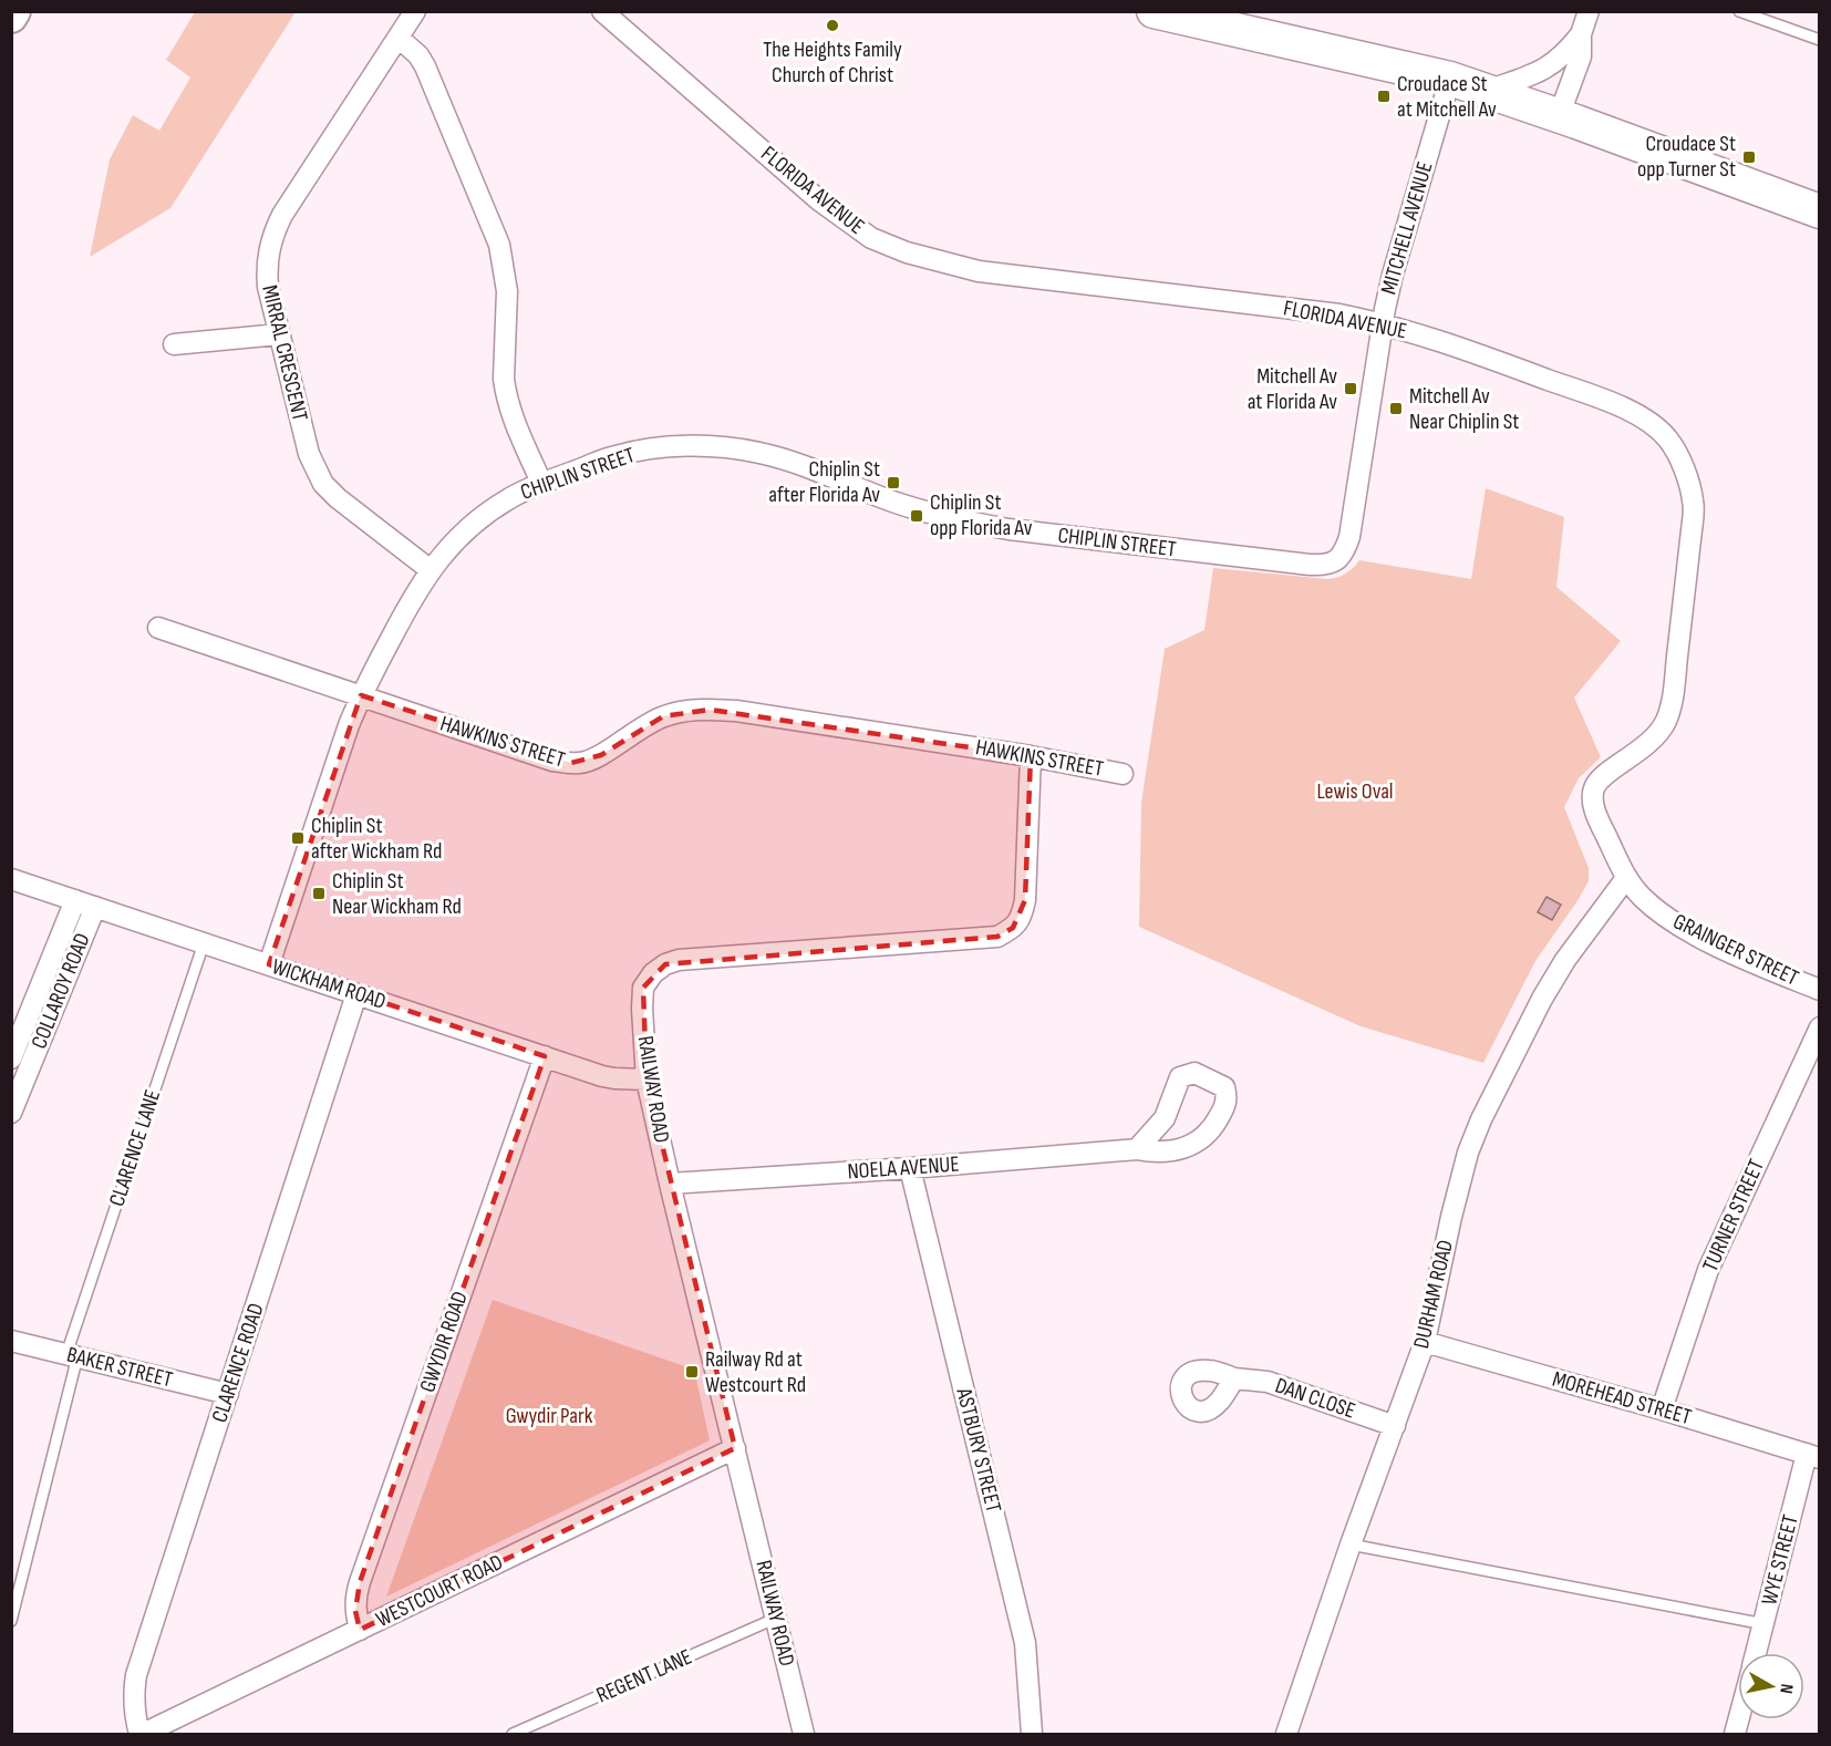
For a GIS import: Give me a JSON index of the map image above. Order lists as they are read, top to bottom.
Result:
{
  "streets": {
    "street": [
      "FLORIDA AVENUE",
      "MITCHELL AVENUE",
      "MIRRAL CRESCENT",
      "CHIPLIN STREET",
      "HAWKINS STREET",
      "GRAINGER STREET",
      "WICKHAM ROAD",
      "COLLAROY ROAD",
      "RAILWAY ROAD",
      "NOELA AVENUE",
      "TURNER STREET",
      "DURHAM ROAD",
      "GWYDIR ROAD",
      "CLARENCE ROAD",
      "BAKER STREET",
      "DAN CLOSE",
      "MOREHEAD STREET",
      "ASTBURY STREET",
      "WYE STREET",
      "WESTCOURT ROAD"
    ],
    "lane": ["CLARENCE LANE", "REGENT LANE"]
  },
  "crossings": [
    ["FLORIDA AVENUE", "MITCHELL AVENUE"],
    ["FLORIDA AVENUE", "GRAINGER STREET"],
    ["FLORIDA AVENUE", "DURHAM ROAD"],
    ["MITCHELL AVENUE", "CHIPLIN STREET"],
    ["MIRRAL CRESCENT", "CHIPLIN STREET"],
    ["CHIPLIN STREET", "HAWKINS STREET"],
    ["CHIPLIN STREET", "WICKHAM ROAD"],
    ["HAWKINS STREET", "RAILWAY ROAD"],
    ["GRAINGER STREET", "DURHAM ROAD"],
    ["WICKHAM ROAD", "COLLAROY ROAD"],
    ["WICKHAM ROAD", "RAILWAY ROAD"],
    ["WICKHAM ROAD", "CLARENCE LANE"],
    ["WICKHAM ROAD", "GWYDIR ROAD"],
    ["WICKHAM ROAD", "CLARENCE ROAD"],
    ["RAILWAY ROAD", "NOELA AVENUE"],
    ["RAILWAY ROAD", "WESTCOURT ROAD"],
    ["RAILWAY ROAD", "REGENT LANE"],
    ["CLARENCE LANE", "BAKER STREET"],
    ["NOELA AVENUE", "ASTBURY STREET"],
    ["TURNER STREET", "MOREHEAD STREET"],
    ["DURHAM ROAD", "DAN CLOSE"],
    ["DURHAM ROAD", "MOREHEAD STREET"],
    ["GWYDIR ROAD", "WESTCOURT ROAD"],
    ["CLARENCE ROAD", "BAKER STREET"],
    ["CLARENCE ROAD", "WESTCOURT ROAD"],
    ["MOREHEAD STREET", "WYE STREET"]
  ],
  "parks": ["Lewis Oval", "Gwydir Park"],
  "places": {
    "other": ["The Heights Family Church of Christ"],
    "transit": [
      "Croudace St at Mitchell Av",
      "Croudace St opp Turner St",
      "Mitchell Av at Florida Av",
      "Mitchell Av Near Chiplin St",
      "Chiplin St after Florida Av",
      "Chiplin St opp Florida Av",
      "Chiplin St after Wickham Rd",
      "Chiplin St Near Wickham Rd",
      "Railway Rd at Westcourt Rd"
    ]
  },
  "north": "right"
}
